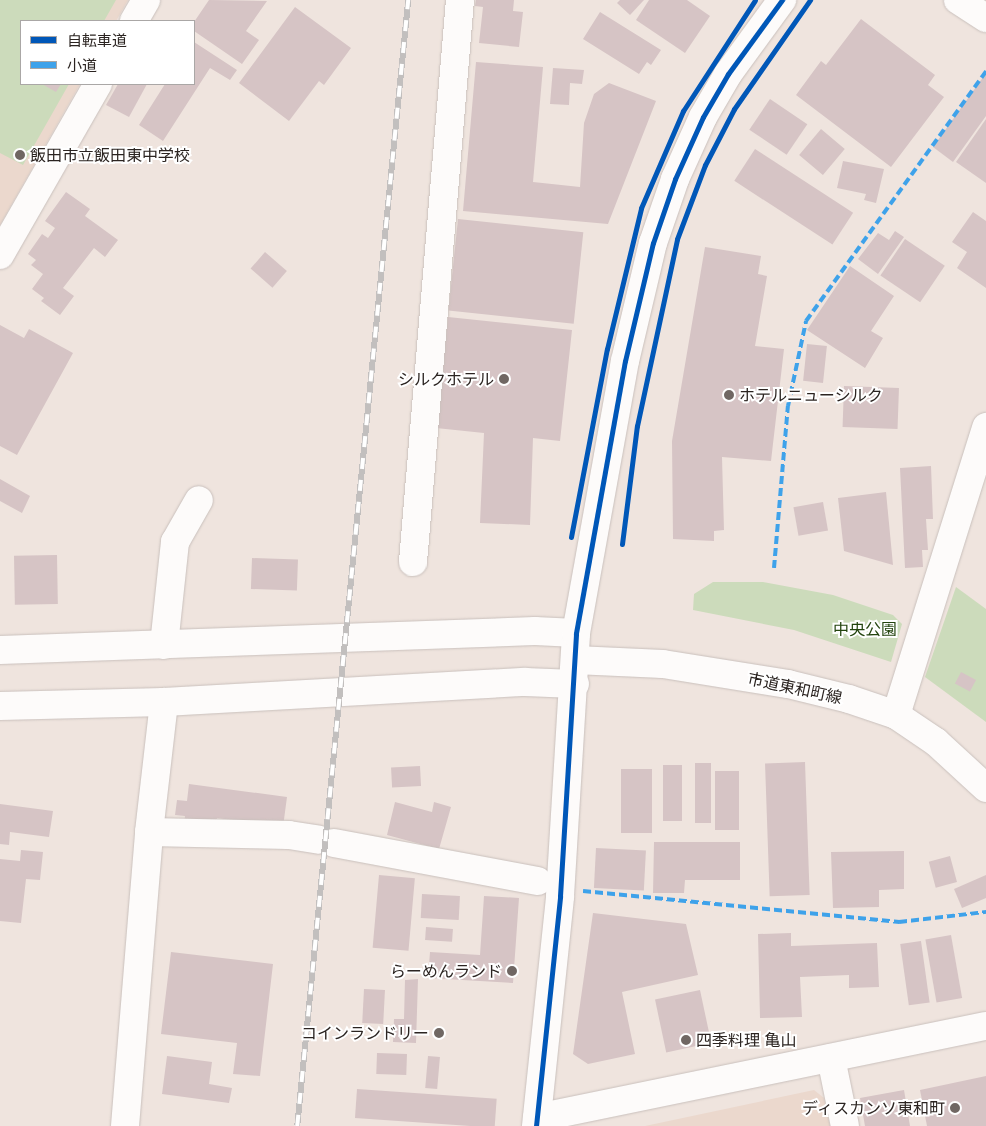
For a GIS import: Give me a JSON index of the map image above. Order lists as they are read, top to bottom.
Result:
{
  "streets": {
    "street": ["市道東和町線"]
  },
  "parks": ["中央公園"],
  "places": [
    "飯田市立飯田東中学校",
    "シルクホテル",
    "ホテルニューシルク",
    "らーめんランド",
    "コインランドリー",
    "四季料理 亀山",
    "ディスカンソ東和町"
  ],
  "legend": ["自転車道", "小道"]
}
